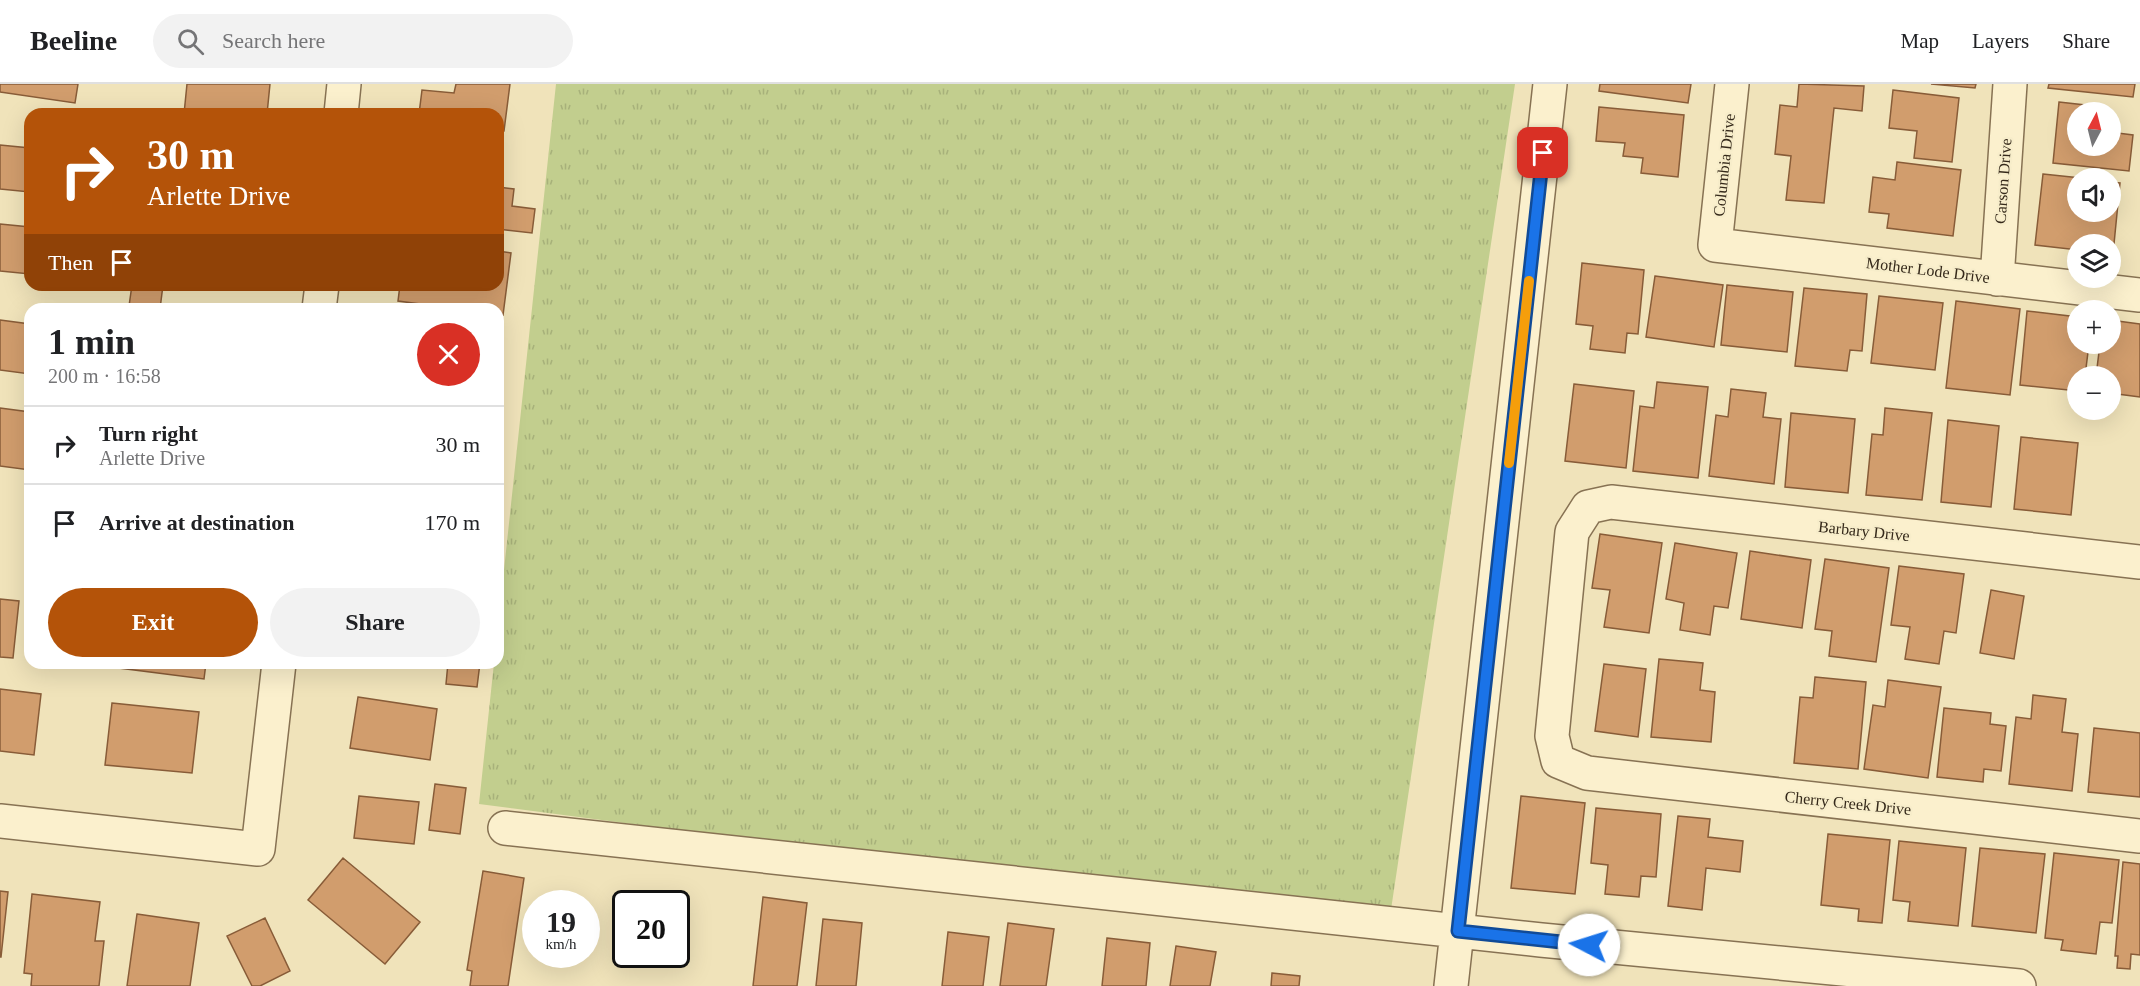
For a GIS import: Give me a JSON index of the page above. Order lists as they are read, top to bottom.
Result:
{
  "streets": {
    "street": [
      "Columbia Drive",
      "Carson Drive",
      "Mother Lode Drive",
      "Barbary Drive",
      "Cherry Creek Drive"
    ]
  },
  "crossings": [
    ["Columbia Drive", "Mother Lode Drive"],
    ["Carson Drive", "Mother Lode Drive"],
    ["Barbary Drive", "Cherry Creek Drive"]
  ],
  "north": "top",
  "page": {
    "header": "Beeline",
    "search": "Search here",
    "nav": ["Map", "Layers", "Share"],
    "map_buttons": ["+", "−"],
    "turn": ["30 m", "Arlette Drive"],
    "then": "Then",
    "heading": ["1 min", "200 m · 16:58"],
    "list": [
      {
        "name": "Turn right",
        "note": "Arlette Drive",
        "value": "30 m"
      },
      {
        "name": "Arrive at destination",
        "value": "170 m"
      }
    ],
    "buttons": ["Exit", "Share"],
    "speed": "19 km/h",
    "limit": "20"
  }
}
